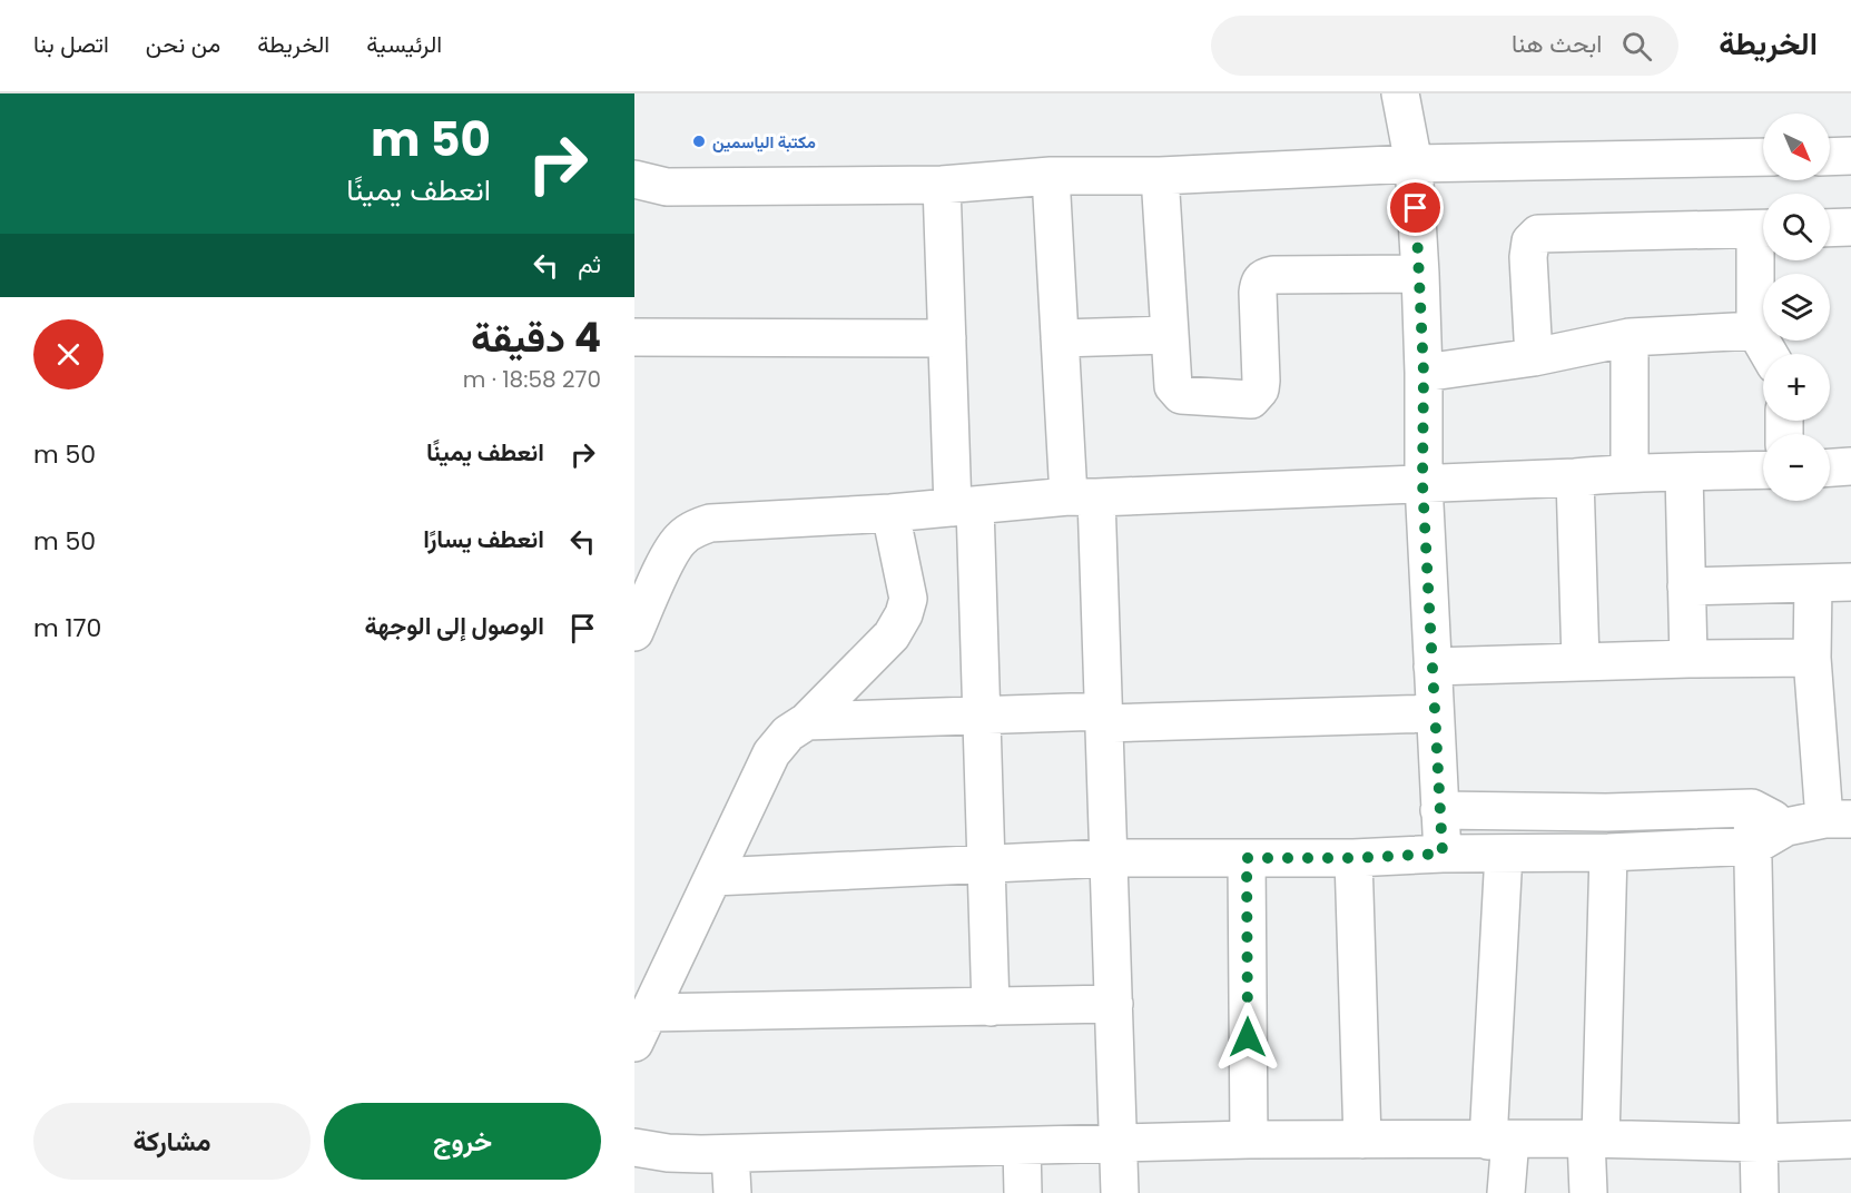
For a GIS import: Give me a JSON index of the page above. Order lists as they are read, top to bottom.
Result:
{
  "places": ["مكتبة الياسمين"],
  "north": "bottom right",
  "page": {
    "header": "الخريطة",
    "search": "ابحث هنا",
    "nav": [
      "الرئيسية",
      "الخريطة",
      "من نحن",
      "اتصل بنا"
    ],
    "turn": ["50 m", "انعطف يمينًا"],
    "map_buttons": ["+", "−"],
    "then": "ثم",
    "heading": ["4 دقيقة", "270 m · 18:58"],
    "list": [
      {
        "name": "انعطف يمينًا",
        "value": "50 m"
      },
      {
        "name": "انعطف يسارًا",
        "value": "50 m"
      },
      {
        "name": "الوصول إلى الوجهة",
        "value": "170 m"
      }
    ],
    "buttons": ["خروج", "مشاركة"]
  }
}
